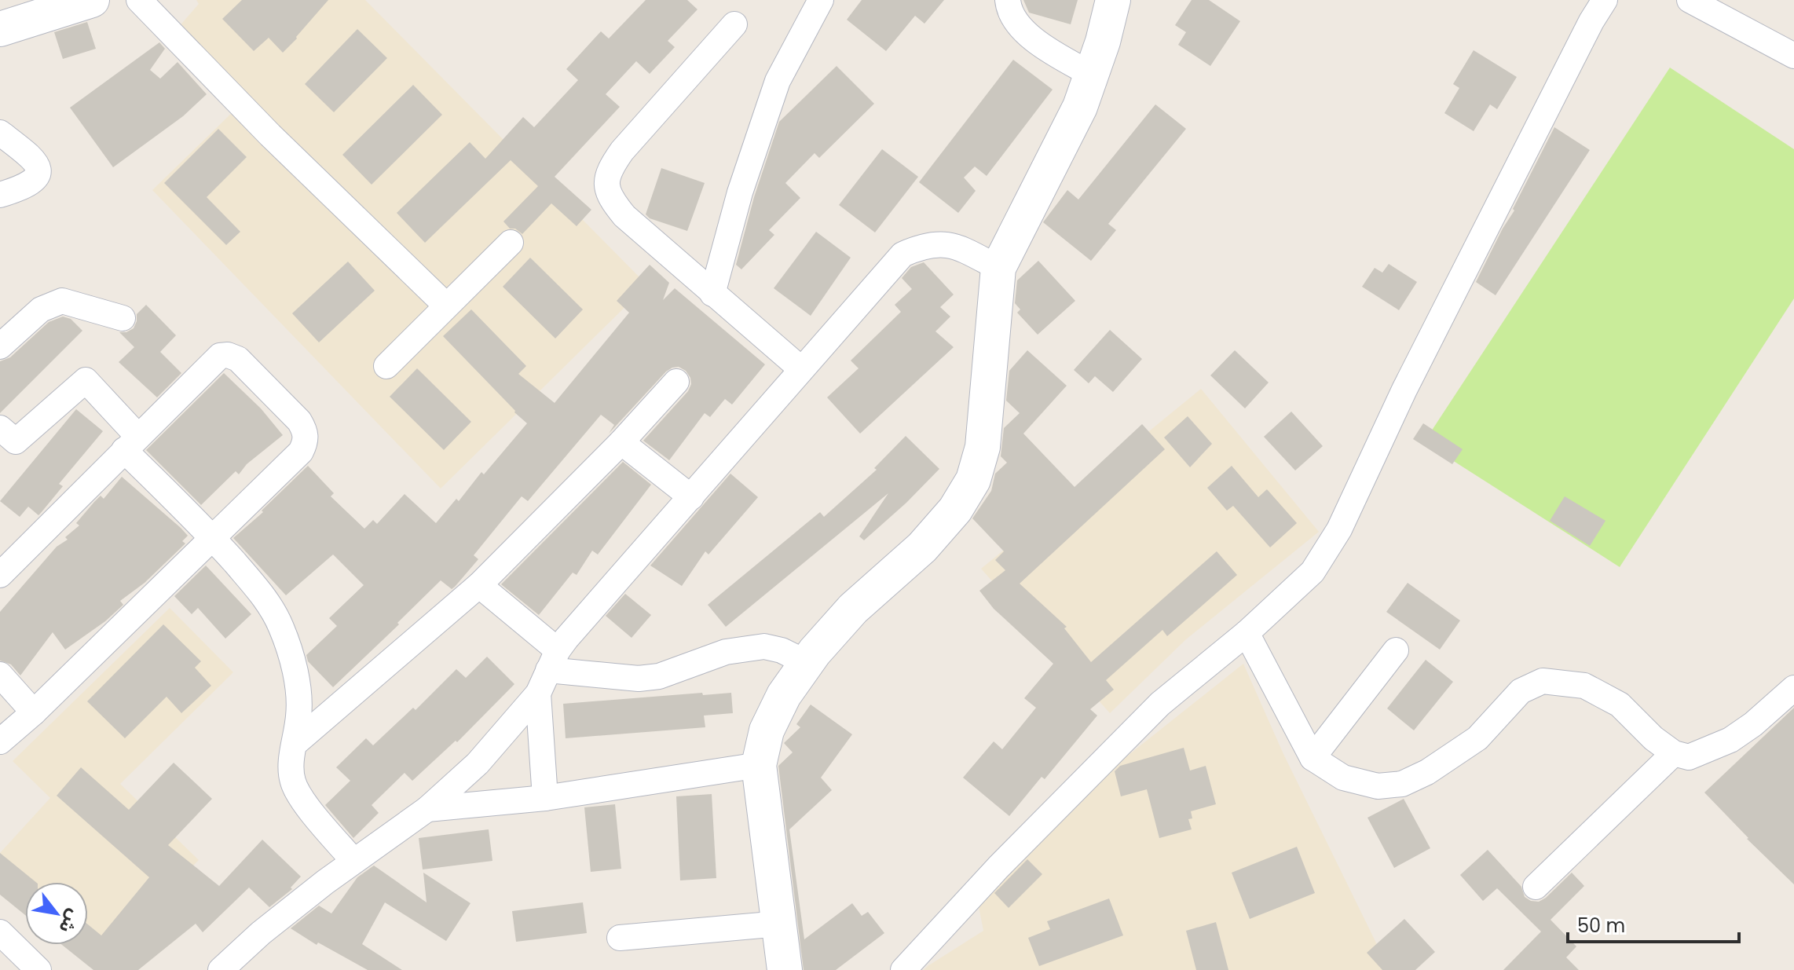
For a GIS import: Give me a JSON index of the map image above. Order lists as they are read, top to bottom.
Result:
{
  "scale_bar": "50 m",
  "north": "bottom right"
}
